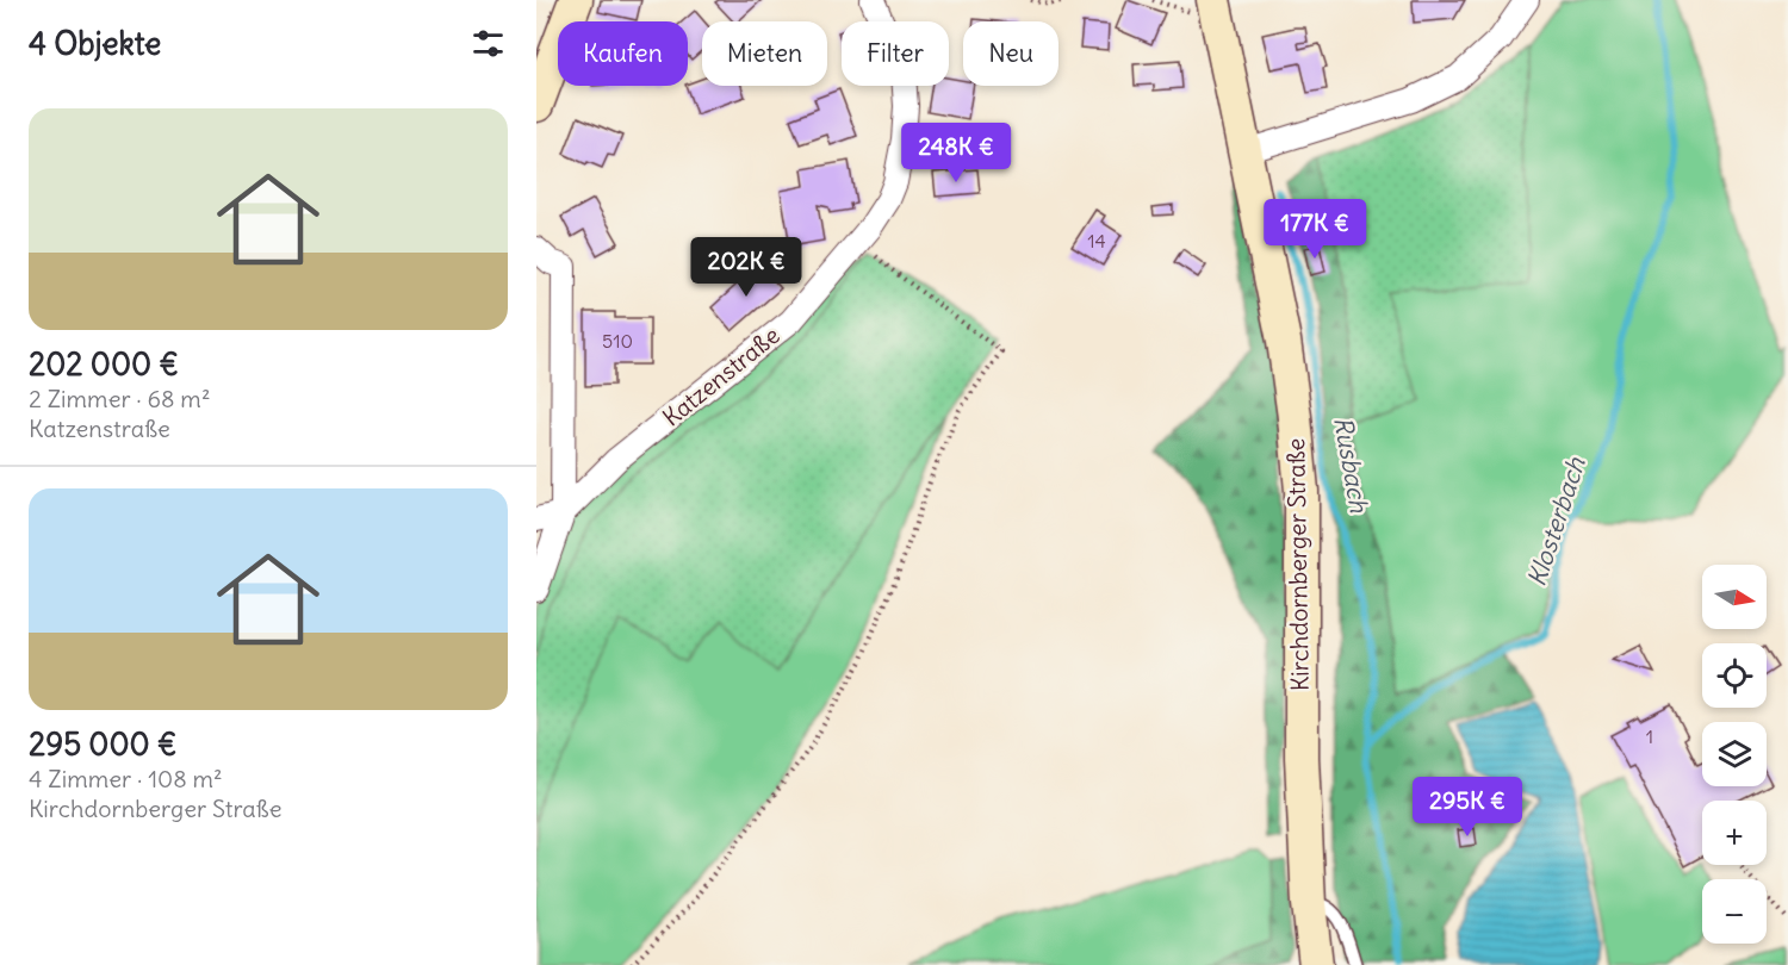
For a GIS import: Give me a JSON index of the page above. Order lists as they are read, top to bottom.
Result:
{
  "streets": {
    "street": ["Katzenstraße", "Kirchdornberger Straße"]
  },
  "water": ["Rusbach", "Klosterbach"],
  "house_numbers": ["14", "510", "1"],
  "north": "right",
  "page": {
    "heading": "4 Objekte",
    "chip": [
      "Kaufen",
      "Mieten",
      "Filter",
      "Neu"
    ],
    "list": [
      {
        "name": "202 000 €",
        "note": "2 Zimmer · 68 m² · Katzenstraße"
      },
      {
        "name": "295 000 €",
        "note": "4 Zimmer · 108 m² · Kirchdornberger Straße"
      }
    ],
    "price": [
      "248K €",
      "177K €",
      "202K €",
      "295K €"
    ],
    "map_buttons": ["+", "−"]
  }
}
